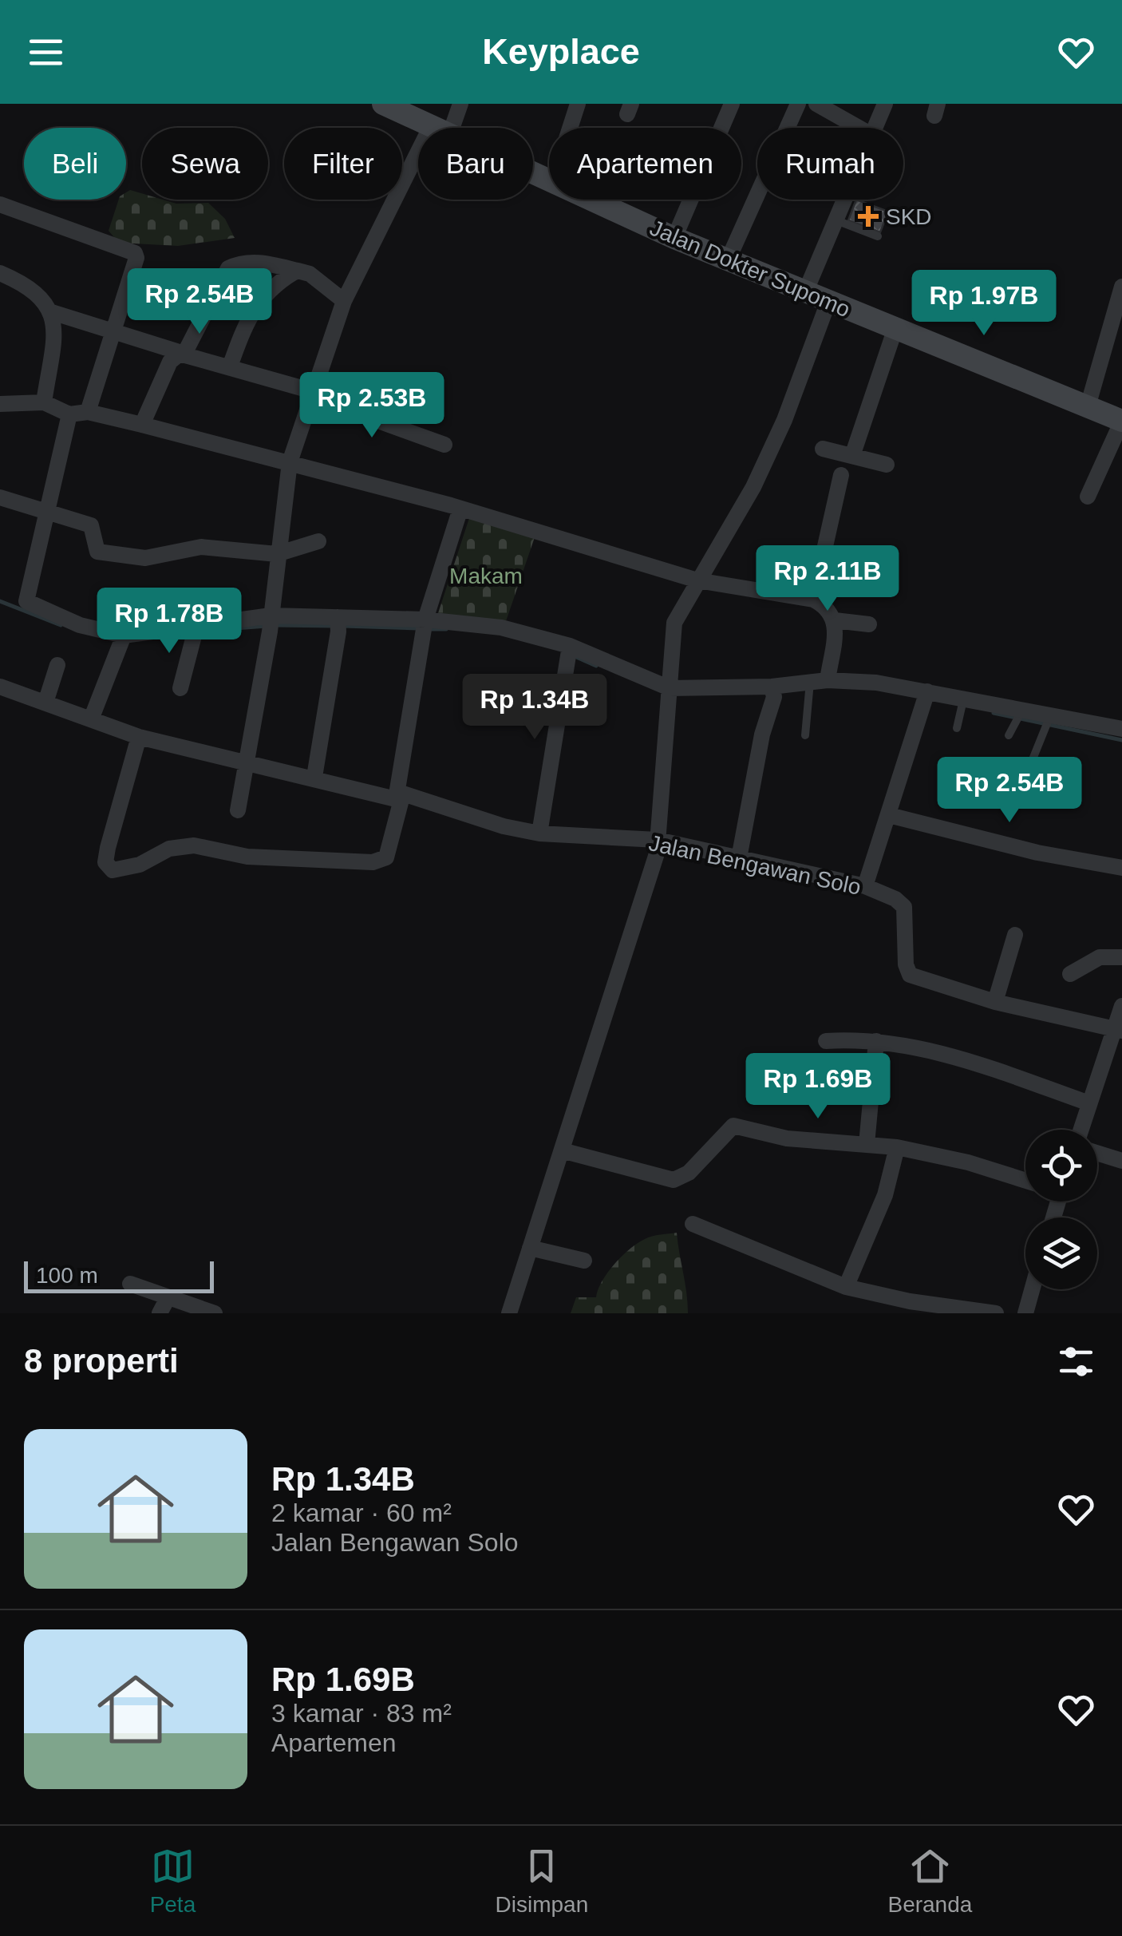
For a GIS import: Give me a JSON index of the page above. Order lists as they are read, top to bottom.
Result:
{
  "streets": {
    "street": ["Jalan Dokter Supomo", "Jalan Bengawan Solo"]
  },
  "parks": ["Makam"],
  "places": {
    "health": ["SKD"]
  },
  "scale_bar": "100 m",
  "page": {
    "header": "Keyplace",
    "chip": [
      "Beli",
      "Sewa",
      "Filter",
      "Baru",
      "Apartemen",
      "Rumah"
    ],
    "price": [
      "Rp 2.54B",
      "Rp 1.97B",
      "Rp 2.53B",
      "Rp 2.11B",
      "Rp 1.78B",
      "Rp 1.34B",
      "Rp 2.54B",
      "Rp 1.69B"
    ],
    "scale": "100 m",
    "heading": "8 properti",
    "list": [
      {
        "name": "Rp 1.34B",
        "note": "2 kamar · 60 m² · Jalan Bengawan Solo"
      },
      {
        "name": "Rp 1.69B",
        "note": "3 kamar · 83 m² · Apartemen"
      }
    ],
    "tabs": ["Peta", "Disimpan", "Beranda"]
  }
}
